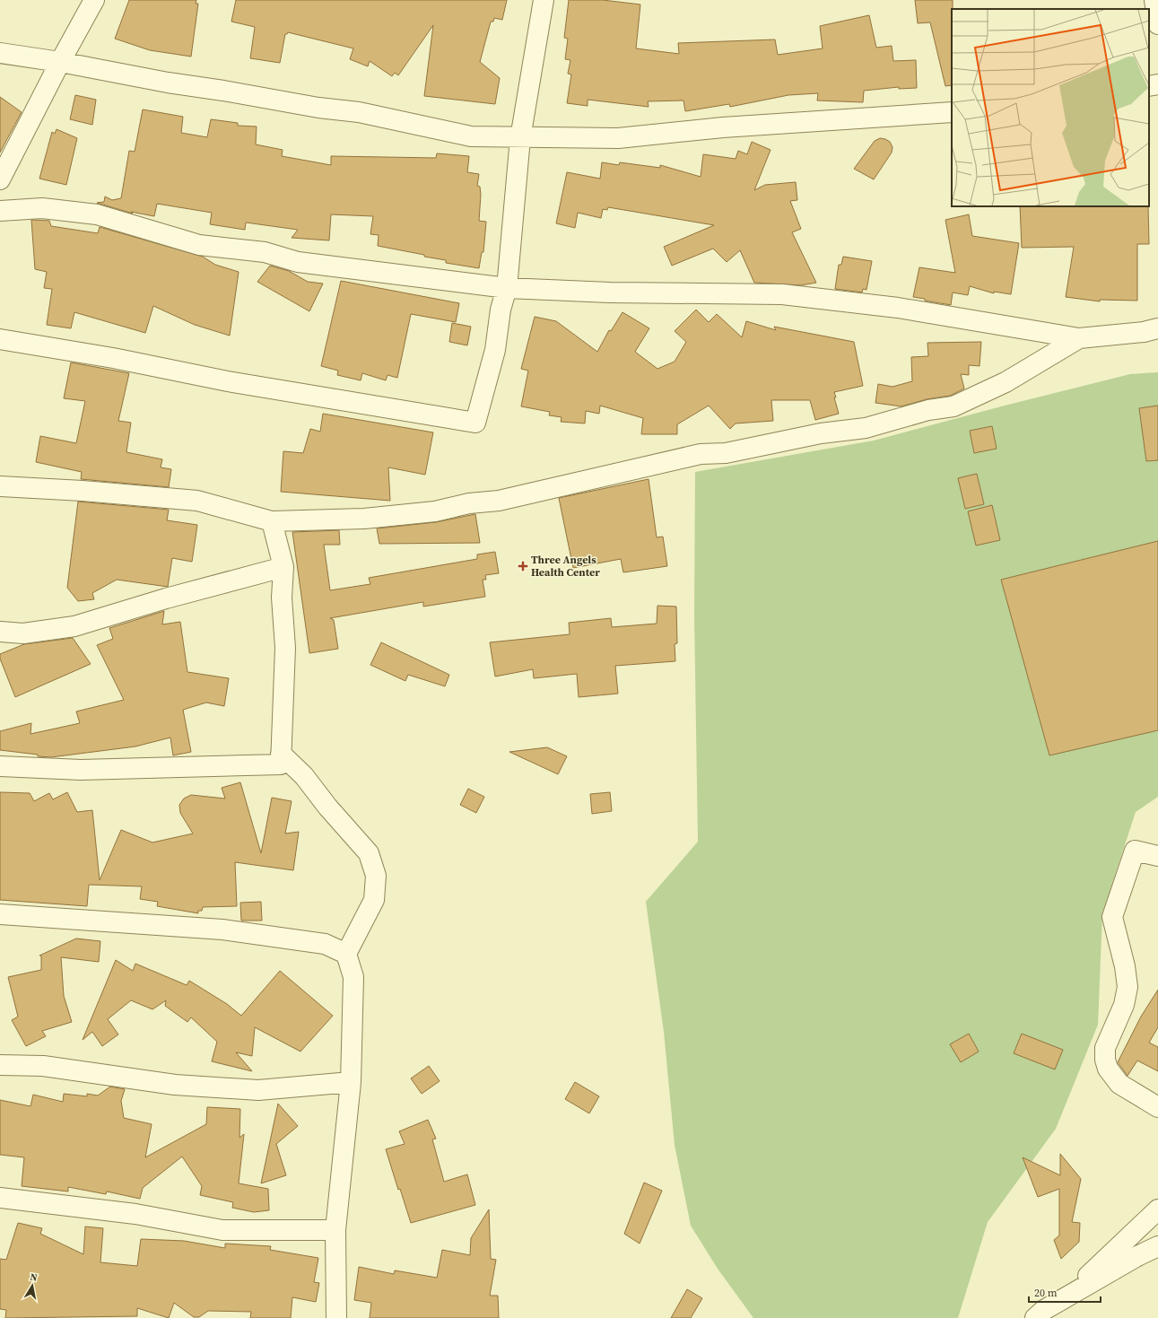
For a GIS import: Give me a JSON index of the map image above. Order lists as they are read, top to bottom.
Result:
{
  "places": {
    "health": ["Three Angels Health Center"]
  },
  "scale_bar": "20 m",
  "north": "top"
}
